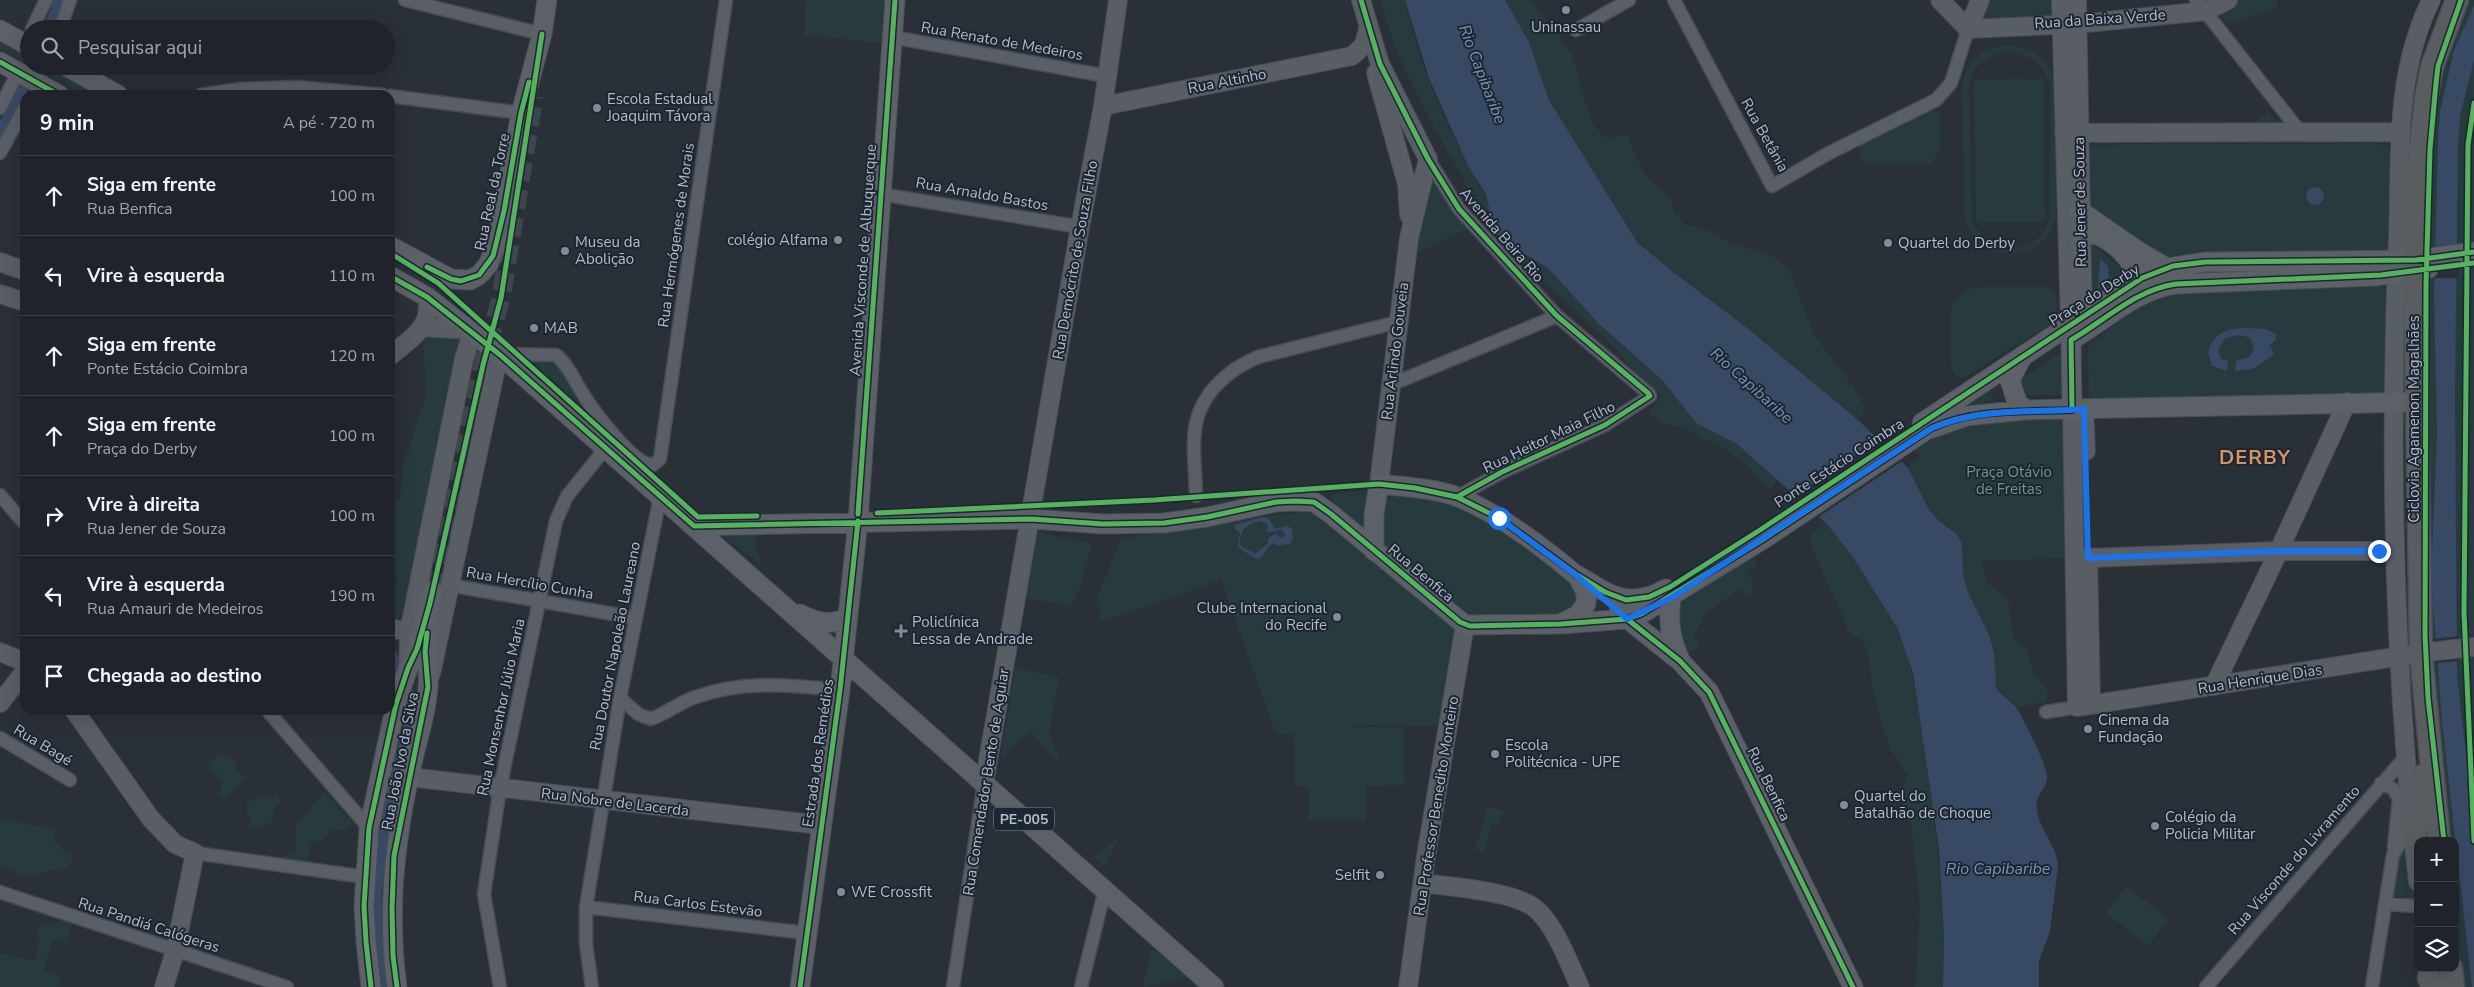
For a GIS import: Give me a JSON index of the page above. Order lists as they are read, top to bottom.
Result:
{
  "streets": {
    "main road": [
      "Rua Real da Torre",
      "Rua Jener de Souza",
      "Avenida Visconde de Albuquerque",
      "Praça do Derby",
      "Ponte Estácio Coimbra",
      "Rua Benfica",
      "Estrada dos Remédios",
      "Rua João Ivo da Silva",
      "PE-005"
    ],
    "street": [
      "Rua da Baixa Verde",
      "Rua Renato de Medeiros",
      "Rua Altinho",
      "Rua Betânia",
      "Rua Arnaldo Bastos",
      "Rua Hermógenes de Morais",
      "Avenida Beira Rio",
      "Rua Demócrito de Souza Filho",
      "Rua Arlindo Gouveia",
      "Rua Heitor Maia Filho",
      "Rua Hercílio Cunha",
      "Rua Doutor Napoleão Laureano",
      "Rua Henrique Dias",
      "Rua Monsenhor Júlio Maria",
      "Rua Bagé",
      "Rua Comendador Bento de Aguiar",
      "Rua Nobre de Lacerda",
      "Rua Professor Benedito Monteiro",
      "Rua Visconde do Livramento",
      "Rua Carlos Estevão",
      "Rua Pandiá Calógeras"
    ],
    "cycle path": ["Ciclovia Agamenon Magalhães"]
  },
  "crossings": [
    ["Rua da Baixa Verde", "Rua Betânia"],
    ["Rua da Baixa Verde", "Rua Jener de Souza"],
    ["Rua Renato de Medeiros", "Avenida Visconde de Albuquerque"],
    ["Rua Renato de Medeiros", "Rua Demócrito de Souza Filho"],
    ["Rua Altinho", "Rua Demócrito de Souza Filho"],
    ["Rua Altinho", "Rua Arlindo Gouveia"],
    ["Rua Arnaldo Bastos", "Avenida Visconde de Albuquerque"],
    ["Rua Arnaldo Bastos", "Rua Demócrito de Souza Filho"],
    ["Rua Jener de Souza", "Praça do Derby"],
    ["Rua Jener de Souza", "Rua Henrique Dias"],
    ["Rua Hermógenes de Morais", "Rua João Ivo da Silva"],
    ["Rua Hermógenes de Morais", "PE-005"],
    ["Avenida Beira Rio", "Rua Arlindo Gouveia"],
    ["Avenida Beira Rio", "Rua Heitor Maia Filho"],
    ["Avenida Visconde de Albuquerque", "Rua Benfica"],
    ["Avenida Visconde de Albuquerque", "Estrada dos Remédios"],
    ["Rua Demócrito de Souza Filho", "Rua Benfica"],
    ["Rua Demócrito de Souza Filho", "Rua Comendador Bento de Aguiar"],
    ["Praça do Derby", "Ponte Estácio Coimbra"],
    ["Rua Arlindo Gouveia", "Rua Benfica"],
    ["Rua Heitor Maia Filho", "Rua Benfica"],
    ["Rua Benfica", "Estrada dos Remédios"],
    ["Rua Benfica", "Rua Comendador Bento de Aguiar"],
    ["Rua Benfica", "Rua Professor Benedito Monteiro"],
    ["Rua Benfica", "PE-005"],
    ["Rua Hercílio Cunha", "Rua Doutor Napoleão Laureano"],
    ["Rua Hercílio Cunha", "Rua Monsenhor Júlio Maria"],
    ["Rua Hercílio Cunha", "Rua João Ivo da Silva"],
    ["Rua Doutor Napoleão Laureano", "Rua Nobre de Lacerda"],
    ["Rua Doutor Napoleão Laureano", "PE-005"],
    ["Rua Doutor Napoleão Laureano", "Rua Carlos Estevão"],
    ["Rua Monsenhor Júlio Maria", "Rua Nobre de Lacerda"],
    ["Rua Monsenhor Júlio Maria", "PE-005"],
    ["Estrada dos Remédios", "Rua Nobre de Lacerda"],
    ["Estrada dos Remédios", "PE-005"],
    ["Estrada dos Remédios", "Rua Carlos Estevão"],
    ["Rua João Ivo da Silva", "Rua Nobre de Lacerda"],
    ["Rua João Ivo da Silva", "PE-005"],
    ["Rua Comendador Bento de Aguiar", "PE-005"]
  ],
  "districts": ["DERBY"],
  "water": ["Rio Capibaribe"],
  "parks": ["Praça Otávio de Freitas"],
  "places": {
    "other": [
      "Uninassau",
      "Escola Estadual Joaquim Távora",
      "colégio Alfama",
      "Quartel do Derby",
      "Museu da Abolição",
      "MAB",
      "Clube Internacional do Recife",
      "Cinema da Fundação",
      "Escola Politécnica - UPE",
      "Quartel do Batalhão de Choque",
      "Colégio da Policia Militar",
      "Selfit",
      "WE Crossfit"
    ],
    "health": ["Policlínica Lessa de Andrade"]
  },
  "page": {
    "search": "Pesquisar aqui",
    "heading": ["9 min", "A pé · 720 m"],
    "list": [
      ["Siga em frente", "Rua Benfica", "100 m"],
      ["Vire à esquerda", "110 m"],
      ["Siga em frente", "Ponte Estácio Coimbra", "120 m"],
      ["Siga em frente", "Praça do Derby", "100 m"],
      ["Vire à direita", "Rua Jener de Souza", "100 m"],
      ["Vire à esquerda", "Rua Amauri de Medeiros", "190 m"],
      "Chegada ao destino"
    ],
    "map_buttons": ["+", "−"]
  }
}
